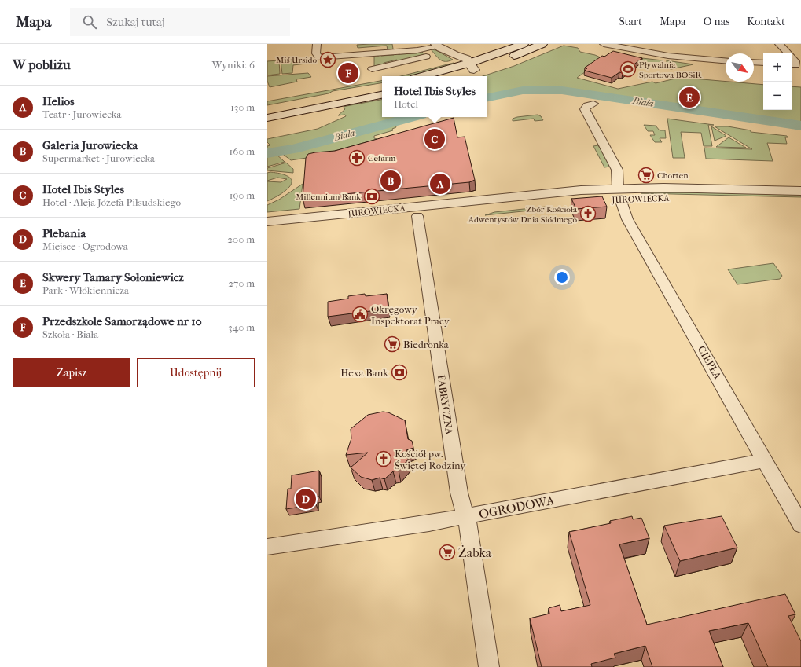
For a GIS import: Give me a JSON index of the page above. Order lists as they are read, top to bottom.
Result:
{
  "streets": {
    "street": [
      "JUROWIECKA",
      "CIEPŁA",
      "FABRYCZNA",
      "OGRODOWA"
    ]
  },
  "crossings": [
    ["JUROWIECKA", "CIEPŁA"],
    ["JUROWIECKA", "FABRYCZNA"],
    ["CIEPŁA", "OGRODOWA"],
    ["FABRYCZNA", "OGRODOWA"]
  ],
  "water": ["Biała"],
  "places": {
    "place": ["Miś Ursido"],
    "sports": ["Pływalnia Sportowa BOSiR"],
    "pharmacy": ["Cefarm"],
    "supermarket": ["Chorten", "Biedronka", "Żabka"],
    "bank": ["Millennium Bank", "Hexa Bank"],
    "church": ["Zbór Kościoła Adwentystów Dnia Siódmego", "Kościół pw. Świętej Rodziny"],
    "public building": ["Okręgowy Inspektorat Pracy"]
  },
  "north": "bottom right",
  "page": {
    "header": "Mapa",
    "search": "Szukaj tutaj",
    "nav": [
      "Start",
      "Mapa",
      "O nas",
      "Kontakt"
    ],
    "heading": ["W pobliżu", "Wyniki: 6"],
    "map_buttons": ["+", "−"],
    "pins": [
      "F",
      "E",
      "C",
      "B",
      "A",
      "D"
    ],
    "popup": ["Hotel Ibis Styles", "Hotel"],
    "list": [
      {
        "mark": "A",
        "name": "Helios",
        "note": "Teatr · Jurowiecka",
        "value": "130 m"
      },
      {
        "mark": "B",
        "name": "Galeria Jurowiecka",
        "note": "Supermarket · Jurowiecka",
        "value": "160 m"
      },
      {
        "mark": "C",
        "name": "Hotel Ibis Styles",
        "note": "Hotel · Aleja Józefa Piłsudskiego",
        "value": "190 m"
      },
      {
        "mark": "D",
        "name": "Plebania",
        "note": "Miejsce · Ogrodowa",
        "value": "200 m"
      },
      {
        "mark": "E",
        "name": "Skwery Tamary Sołoniewicz",
        "note": "Park · Włókiennicza",
        "value": "270 m"
      },
      {
        "mark": "F",
        "name": "Przedszkole Samorządowe nr 10",
        "note": "Szkoła · Biała",
        "value": "340 m"
      }
    ],
    "buttons": ["Zapisz", "Udostępnij"]
  }
}
